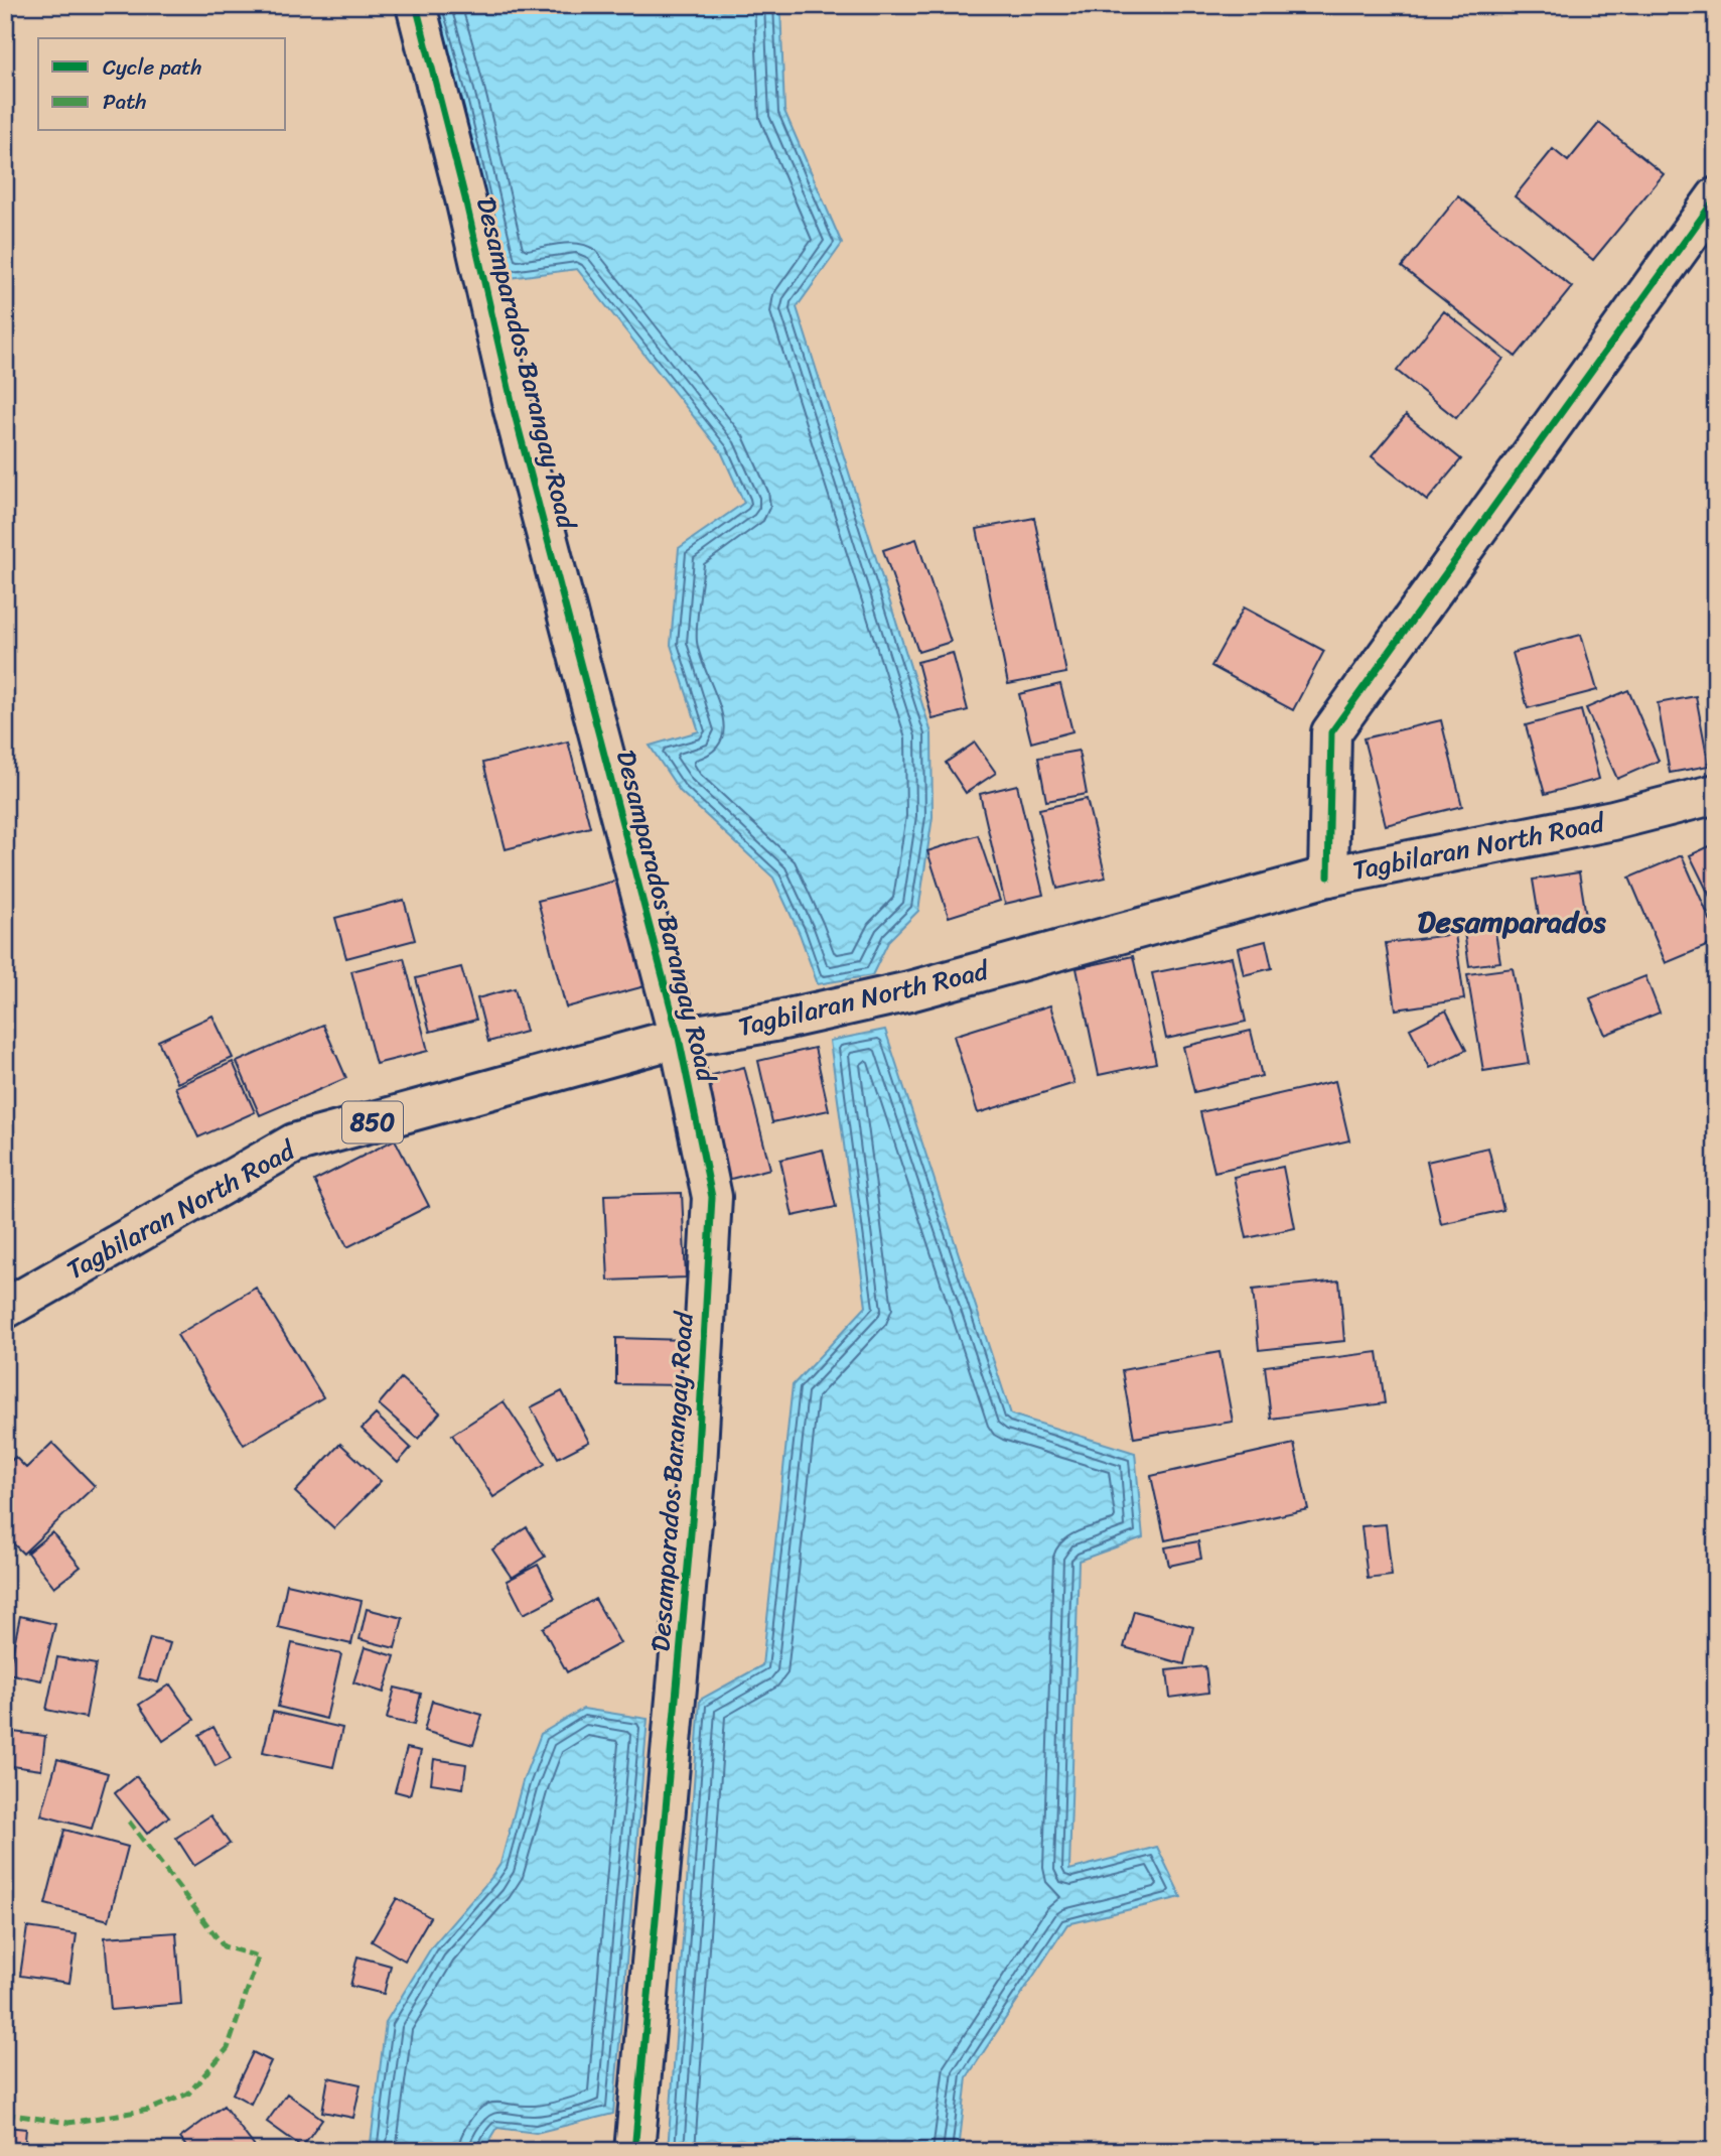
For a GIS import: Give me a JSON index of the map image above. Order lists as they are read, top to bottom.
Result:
{
  "streets": {
    "street": ["Desamparados Barangay Road", "Tagbilaran North Road", "850"]
  },
  "crossings": [
    ["Desamparados Barangay Road", "Tagbilaran North Road"]
  ],
  "districts": ["Desamparados"],
  "legend": ["Cycle path", "Path"]
}
